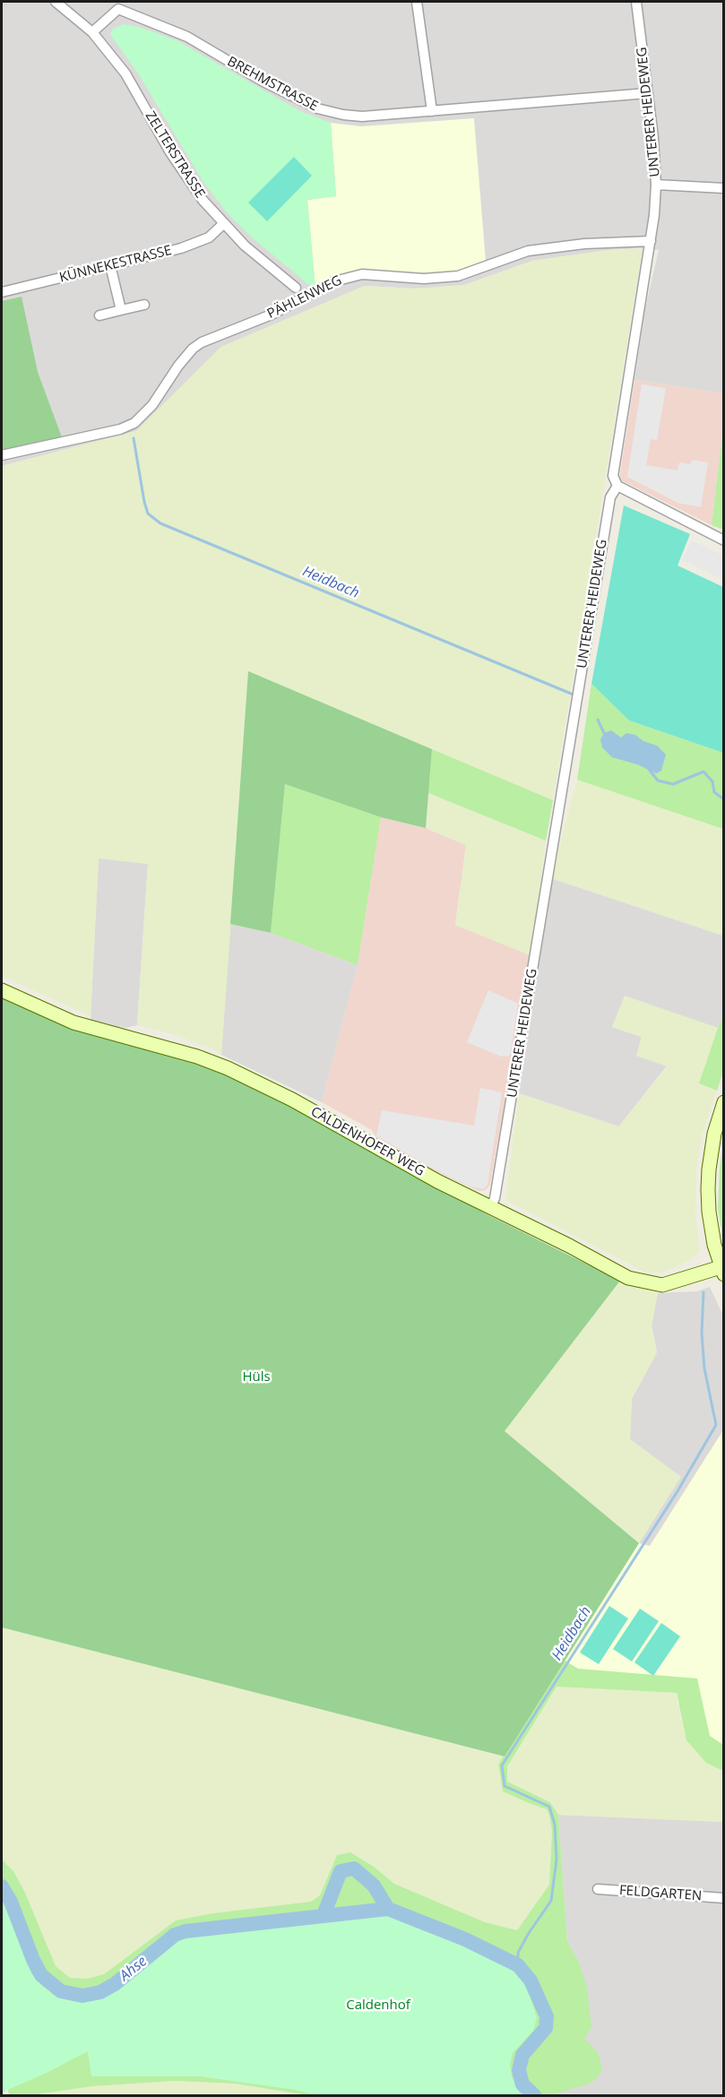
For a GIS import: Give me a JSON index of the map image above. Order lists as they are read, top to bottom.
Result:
{
  "streets": {
    "main road": ["CALDENHOFER WEG"],
    "street": [
      "BREHMSTRASSE",
      "UNTERER HEIDEWEG",
      "ZELTERSTRASSE",
      "KÜNNEKESTRASSE",
      "PÄHLENWEG",
      "FELDGARTEN"
    ]
  },
  "crossings": [
    ["BREHMSTRASSE", "UNTERER HEIDEWEG"],
    ["BREHMSTRASSE", "ZELTERSTRASSE"],
    ["UNTERER HEIDEWEG", "PÄHLENWEG"],
    ["UNTERER HEIDEWEG", "CALDENHOFER WEG"],
    ["ZELTERSTRASSE", "KÜNNEKESTRASSE"]
  ],
  "water": ["Heidbach", "Ahse"],
  "parks": ["Hüls", "Caldenhof"]
}
